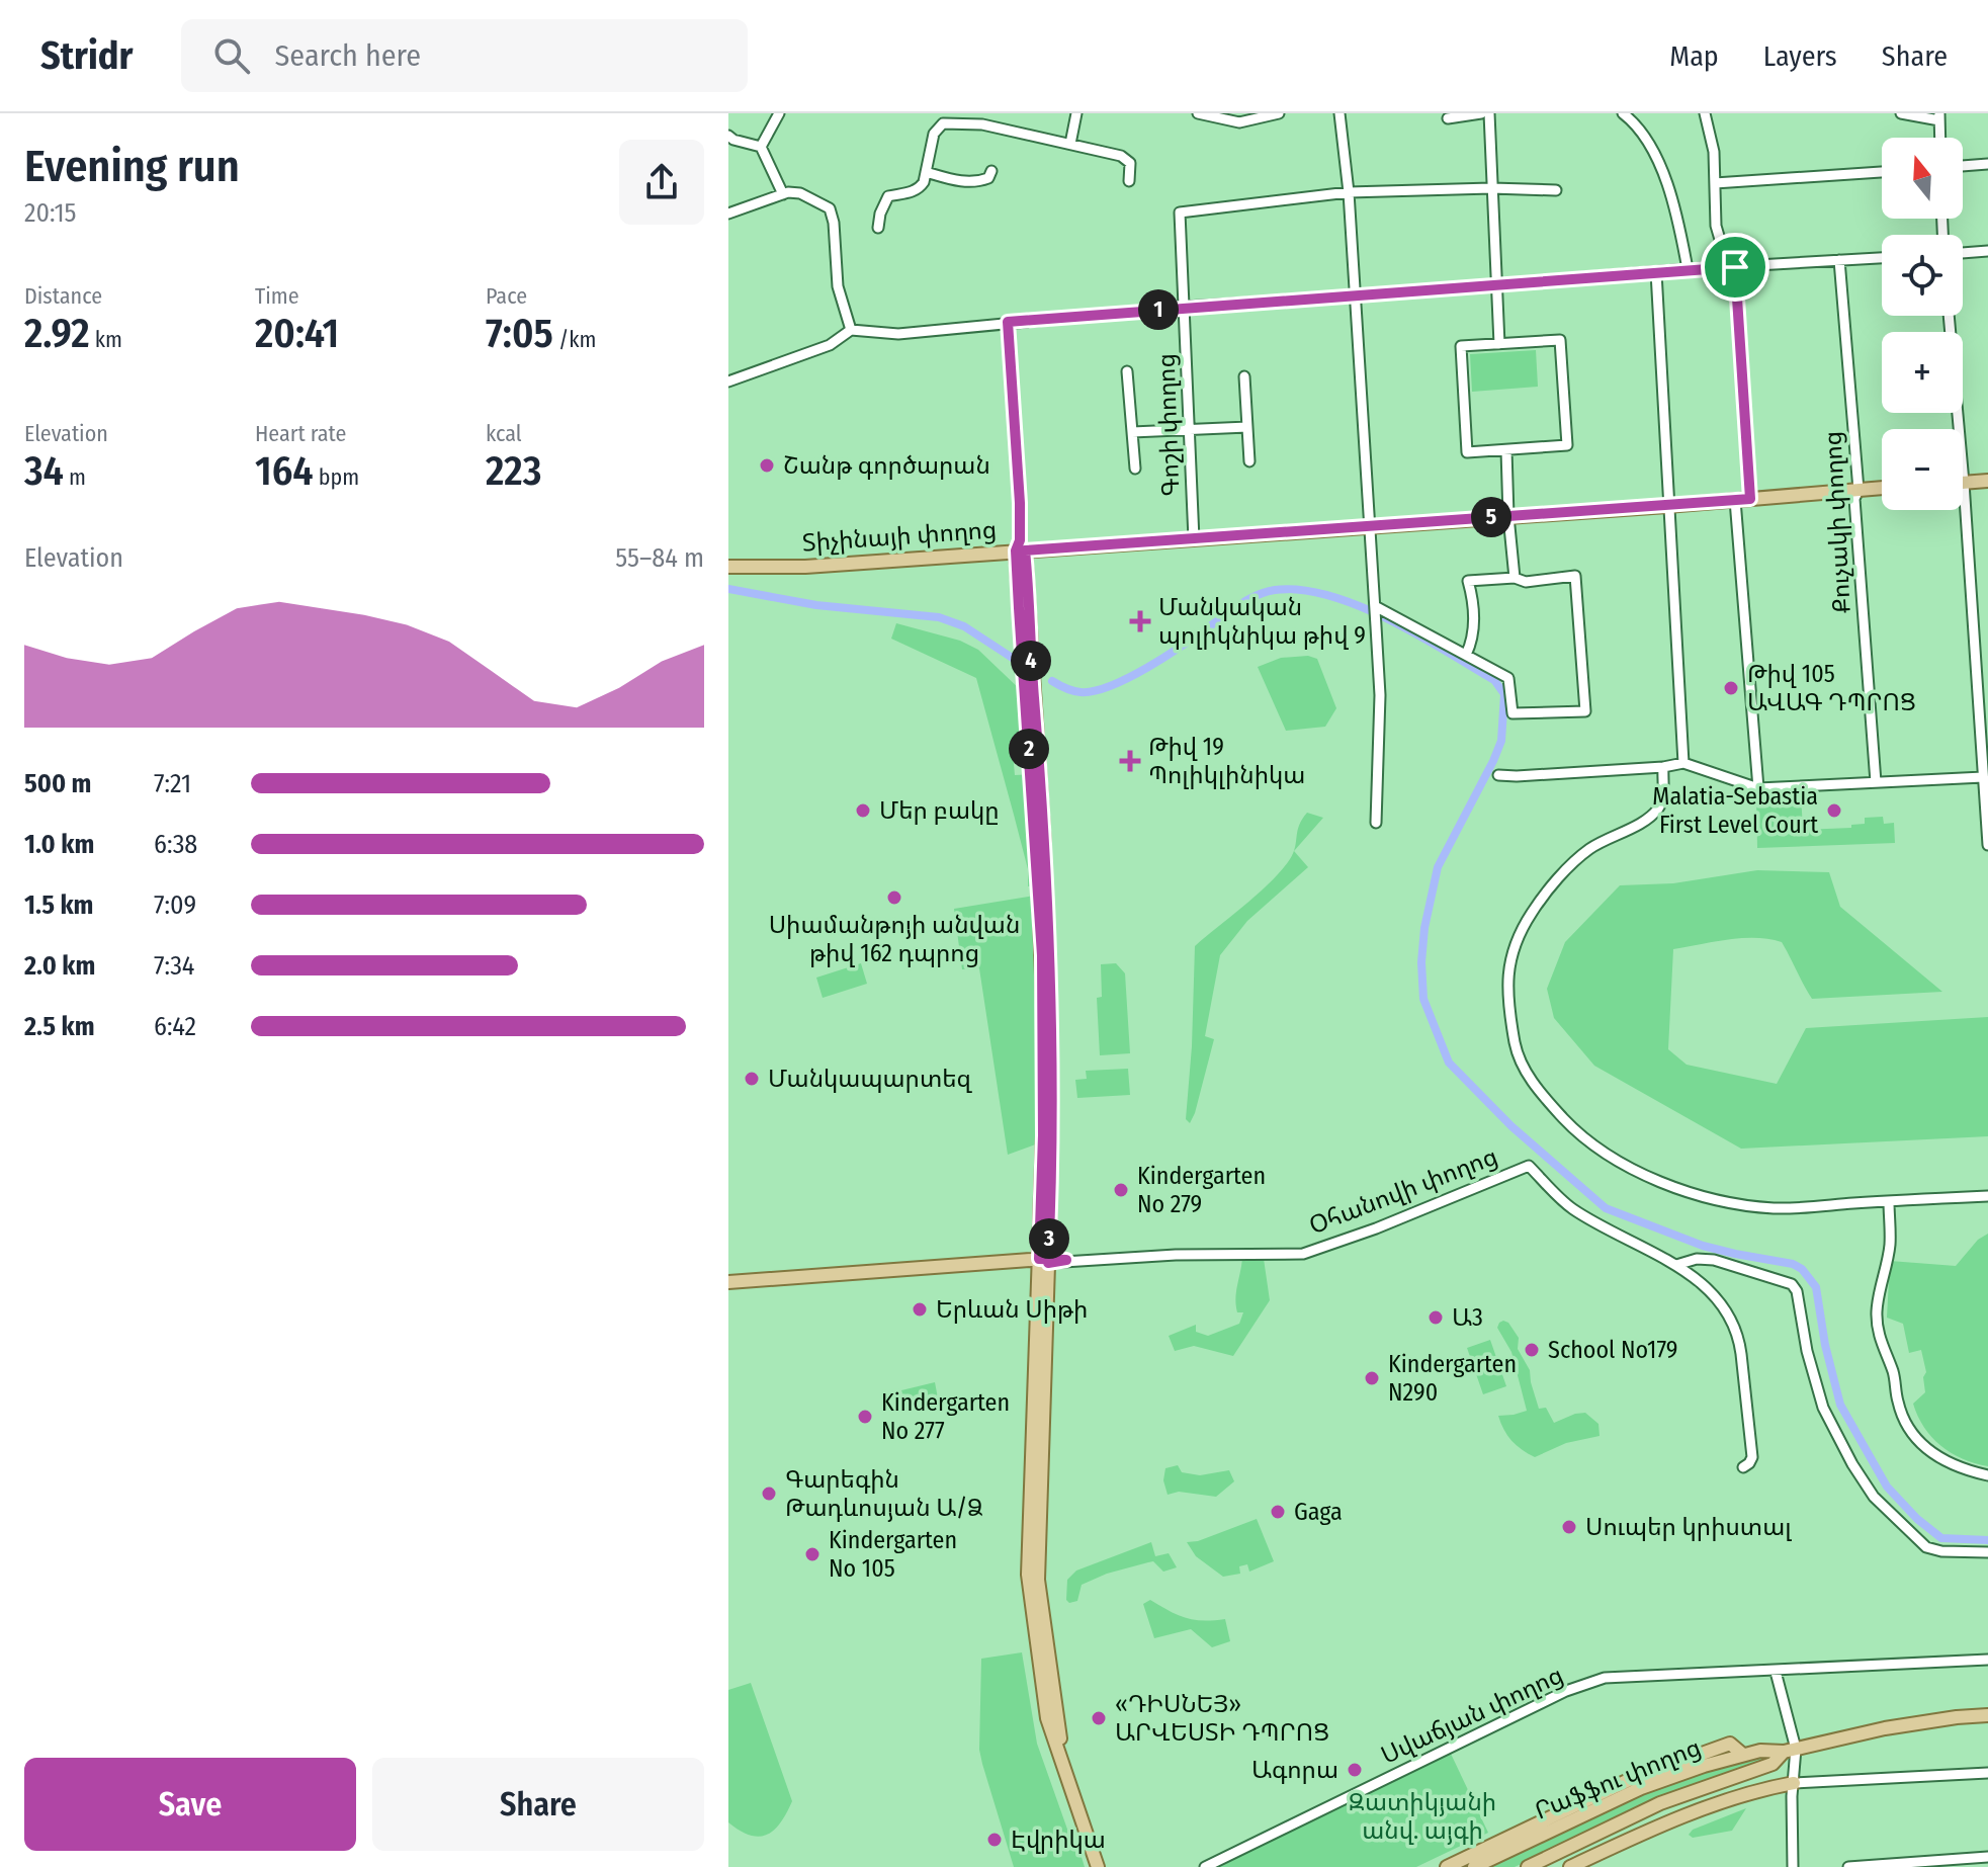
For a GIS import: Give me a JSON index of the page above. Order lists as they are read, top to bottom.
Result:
{
  "streets": {
    "main road": ["Տիչինայի փողոց", "Օհանովի փողոց", "Րաֆֆու փողոց"],
    "street": ["Գոշի փողոց", "Քուչակի փողոց", "Սվաճյան փողոց"]
  },
  "crossings": [
    ["Գոշի փողոց", "Տիչինայի փողոց"],
    ["Քուչակի փողոց", "Տիչինայի փողոց"]
  ],
  "parks": ["Զատիկյանի անվ. այգի"],
  "places": {
    "other": [
      "Շանթ գործարան",
      "Թիվ 105 ԱՎԱԳ ԴՊՐՈՑ",
      "Մեր բակը",
      "Malatia-Sebastia First Level Court",
      "Սիամանթոյի անվան թիվ 162 դպրոց",
      "Մանկապարտեզ",
      "Kindergarten No 279",
      "Երևան Սիթի",
      "Ա3",
      "School No179",
      "Kindergarten N290",
      "Kindergarten No 277",
      "Գարեգին Թադևոսյան Ա/Ձ",
      "Gaga",
      "Սուպեր կրիստալ",
      "Kindergarten No 105",
      "«ԴԻՍՆԵՅ» ԱՐՎԵՍՏԻ ԴՊՐՈՑ",
      "Ագորա",
      "Էվրիկա"
    ],
    "health": ["Մանկական պոլիկնիկա թիվ 9", "Թիվ 19 Պոլիկլինիկա"]
  },
  "north": "top",
  "page": {
    "header": "Stridr",
    "search": "Search here",
    "nav": ["Map", "Layers", "Share"],
    "heading": ["Evening run", "20:15"],
    "map_buttons": ["+", "−"],
    "stats": [
      ["Distance", "2.92 km"],
      ["Time", "20:41"],
      ["Pace", "7:05 /km"],
      ["Elevation", "34 m"],
      ["Heart rate", "164 bpm"],
      ["kcal", "223"]
    ],
    "pins": [
      "1",
      "5",
      "4",
      "2",
      "3"
    ],
    "chart": ["Elevation", "55–84 m"],
    "list": [
      {
        "name": "500 m",
        "note": "7:21"
      },
      {
        "name": "1.0 km",
        "note": "6:38"
      },
      {
        "name": "1.5 km",
        "note": "7:09"
      },
      {
        "name": "2.0 km",
        "note": "7:34"
      },
      {
        "name": "2.5 km",
        "note": "6:42"
      }
    ],
    "buttons": ["Save", "Share"]
  }
}
